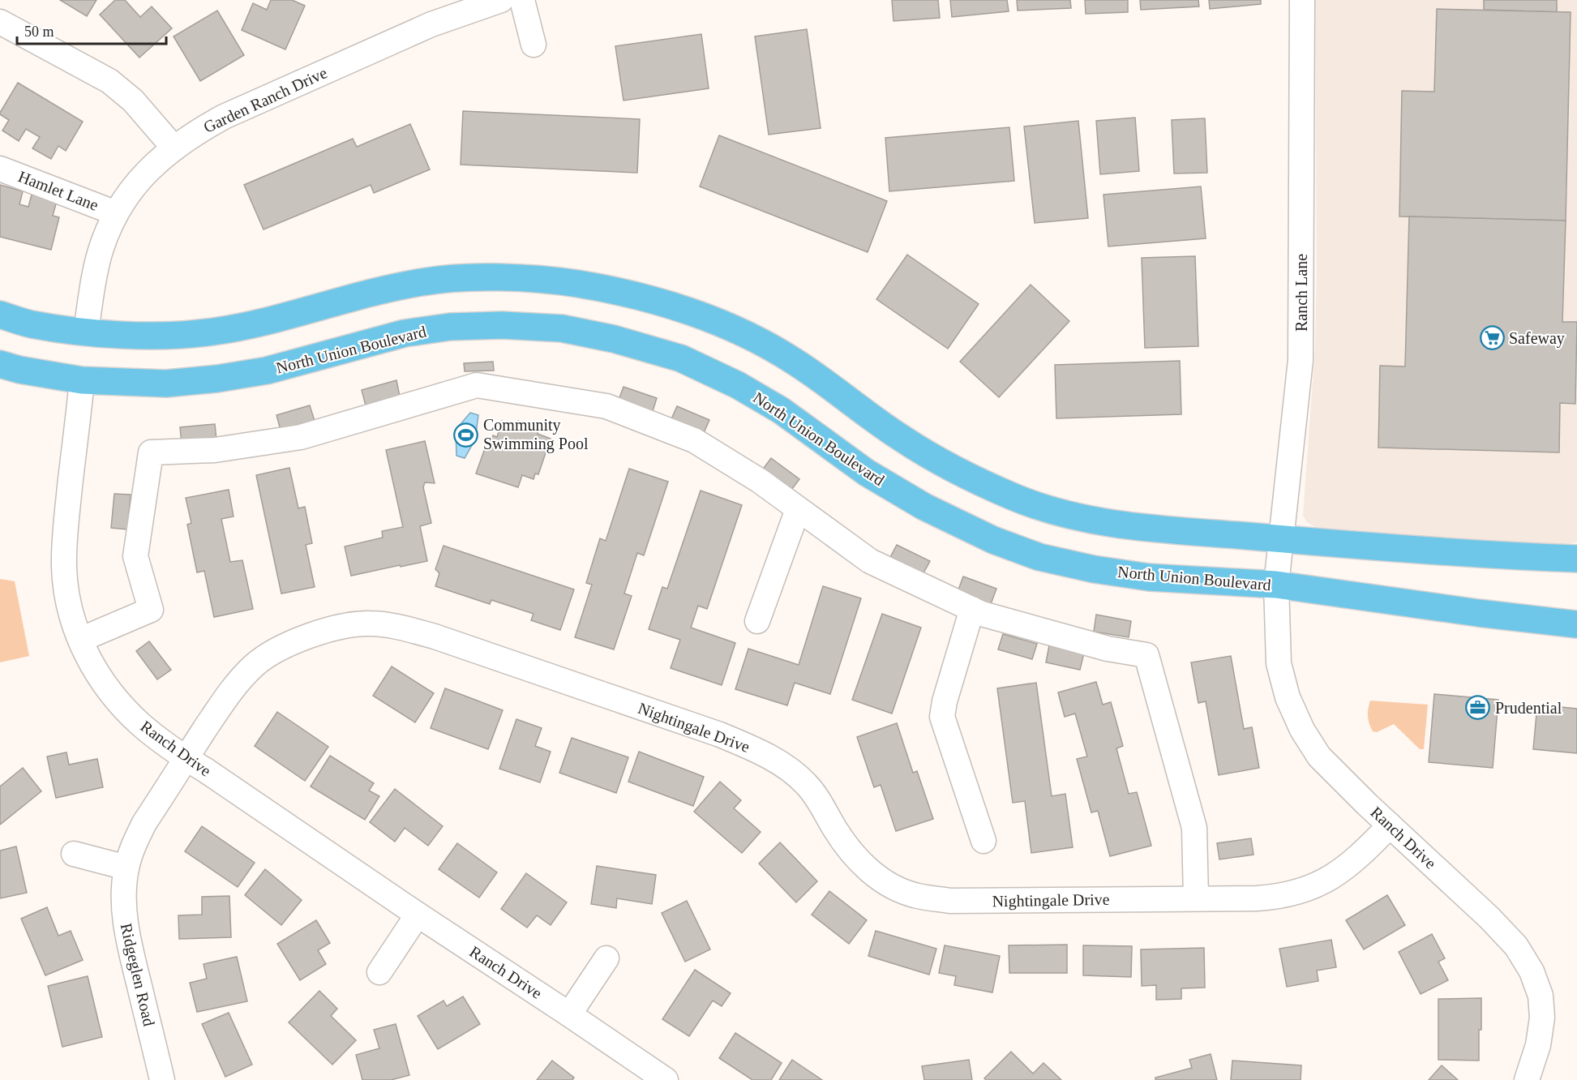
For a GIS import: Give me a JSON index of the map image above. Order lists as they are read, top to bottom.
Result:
{
  "streets": {
    "main road": ["North Union Boulevard"],
    "street": [
      "Garden Ranch Drive",
      "Hamlet Lane",
      "Ranch Lane",
      "Nightingale Drive",
      "Ranch Drive",
      "Ridgeglen Road"
    ]
  },
  "crossings": [
    ["Garden Ranch Drive", "Hamlet Lane"],
    ["Ranch Lane", "North Union Boulevard"],
    ["Ranch Lane", "Ranch Drive"],
    ["North Union Boulevard", "Ranch Drive"],
    ["Nightingale Drive", "Ranch Drive"],
    ["Nightingale Drive", "Ridgeglen Road"],
    ["Ranch Drive", "Ridgeglen Road"]
  ],
  "places": {
    "supermarket": ["Safeway"],
    "sports": ["Community Swimming Pool"],
    "office": ["Prudential"]
  },
  "scale_bar": "50 m"
}
